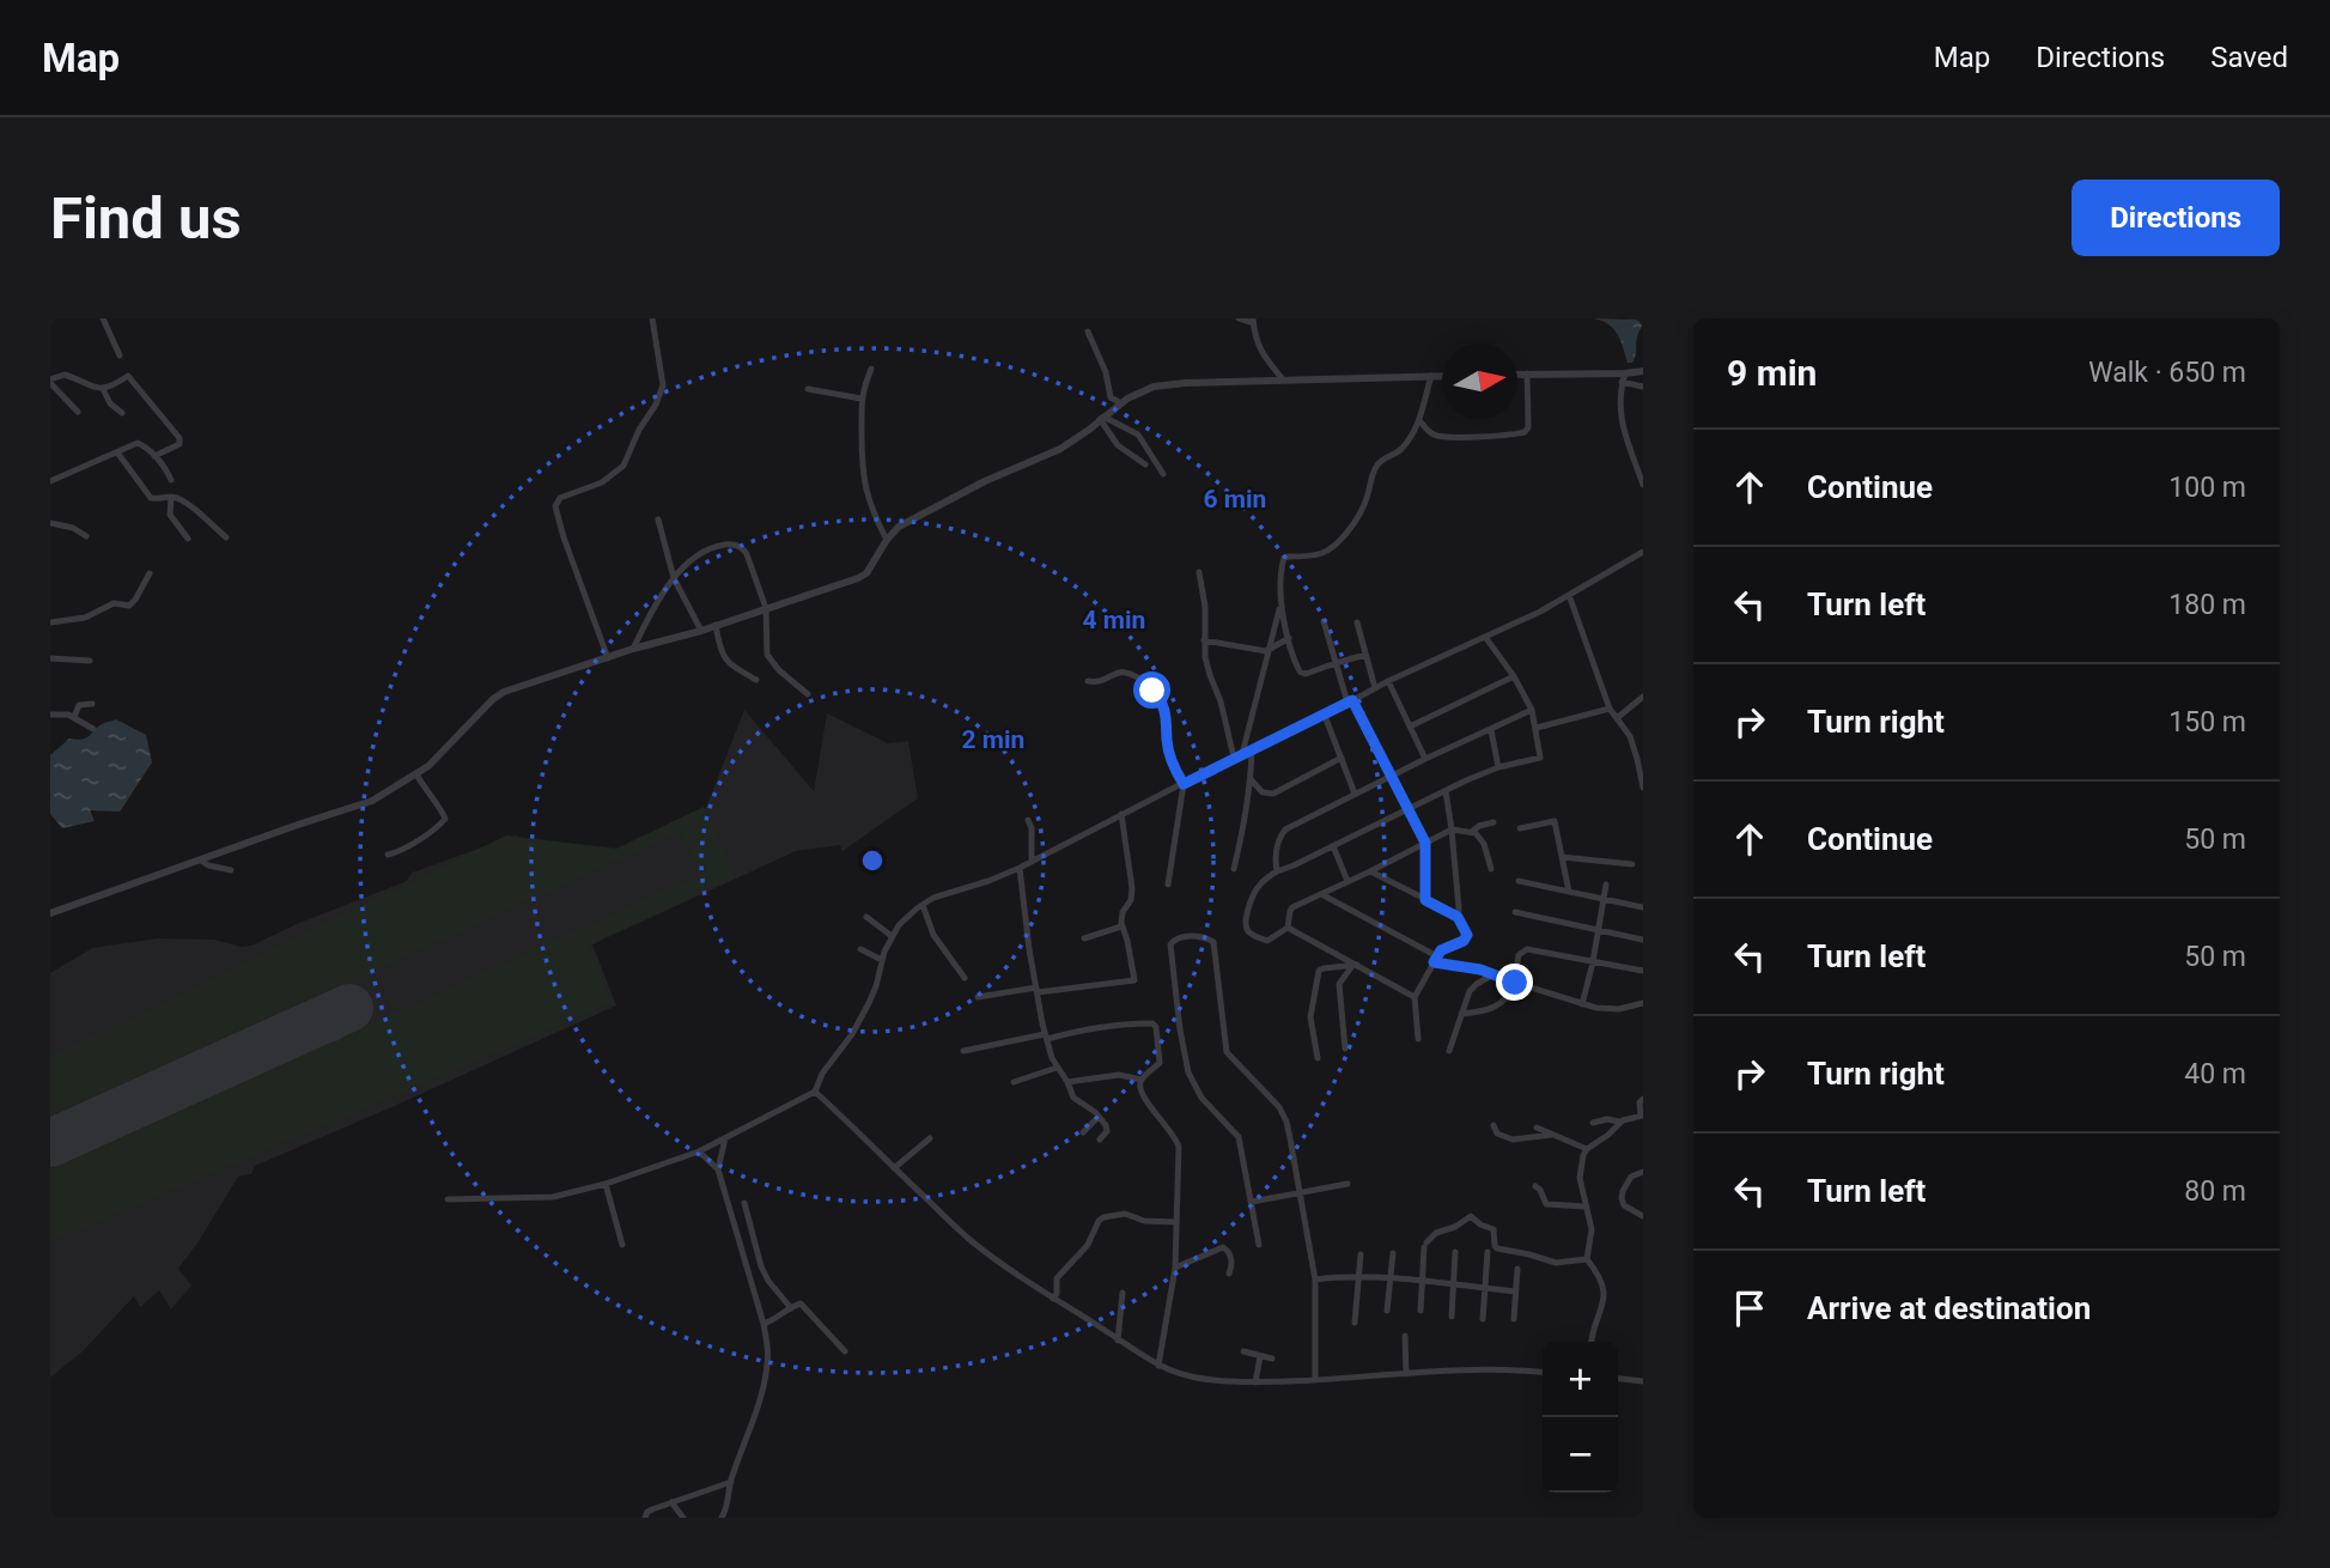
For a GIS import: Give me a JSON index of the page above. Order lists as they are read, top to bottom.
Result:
{
  "north": "right",
  "page": {
    "header": "Map",
    "nav": ["Map", "Directions", "Saved"],
    "buttons": "Directions",
    "title": "Find us",
    "heading": ["9 min", "Walk · 650 m"],
    "list": [
      ["Continue", "100 m"],
      ["Turn left", "180 m"],
      ["Turn right", "150 m"],
      ["Continue", "50 m"],
      ["Turn left", "50 m"],
      ["Turn right", "40 m"],
      ["Turn left", "80 m"],
      "Arrive at destination"
    ],
    "map_buttons": ["+", "−"]
  },
  "rings": ["6 min", "4 min", "2 min"]
}
